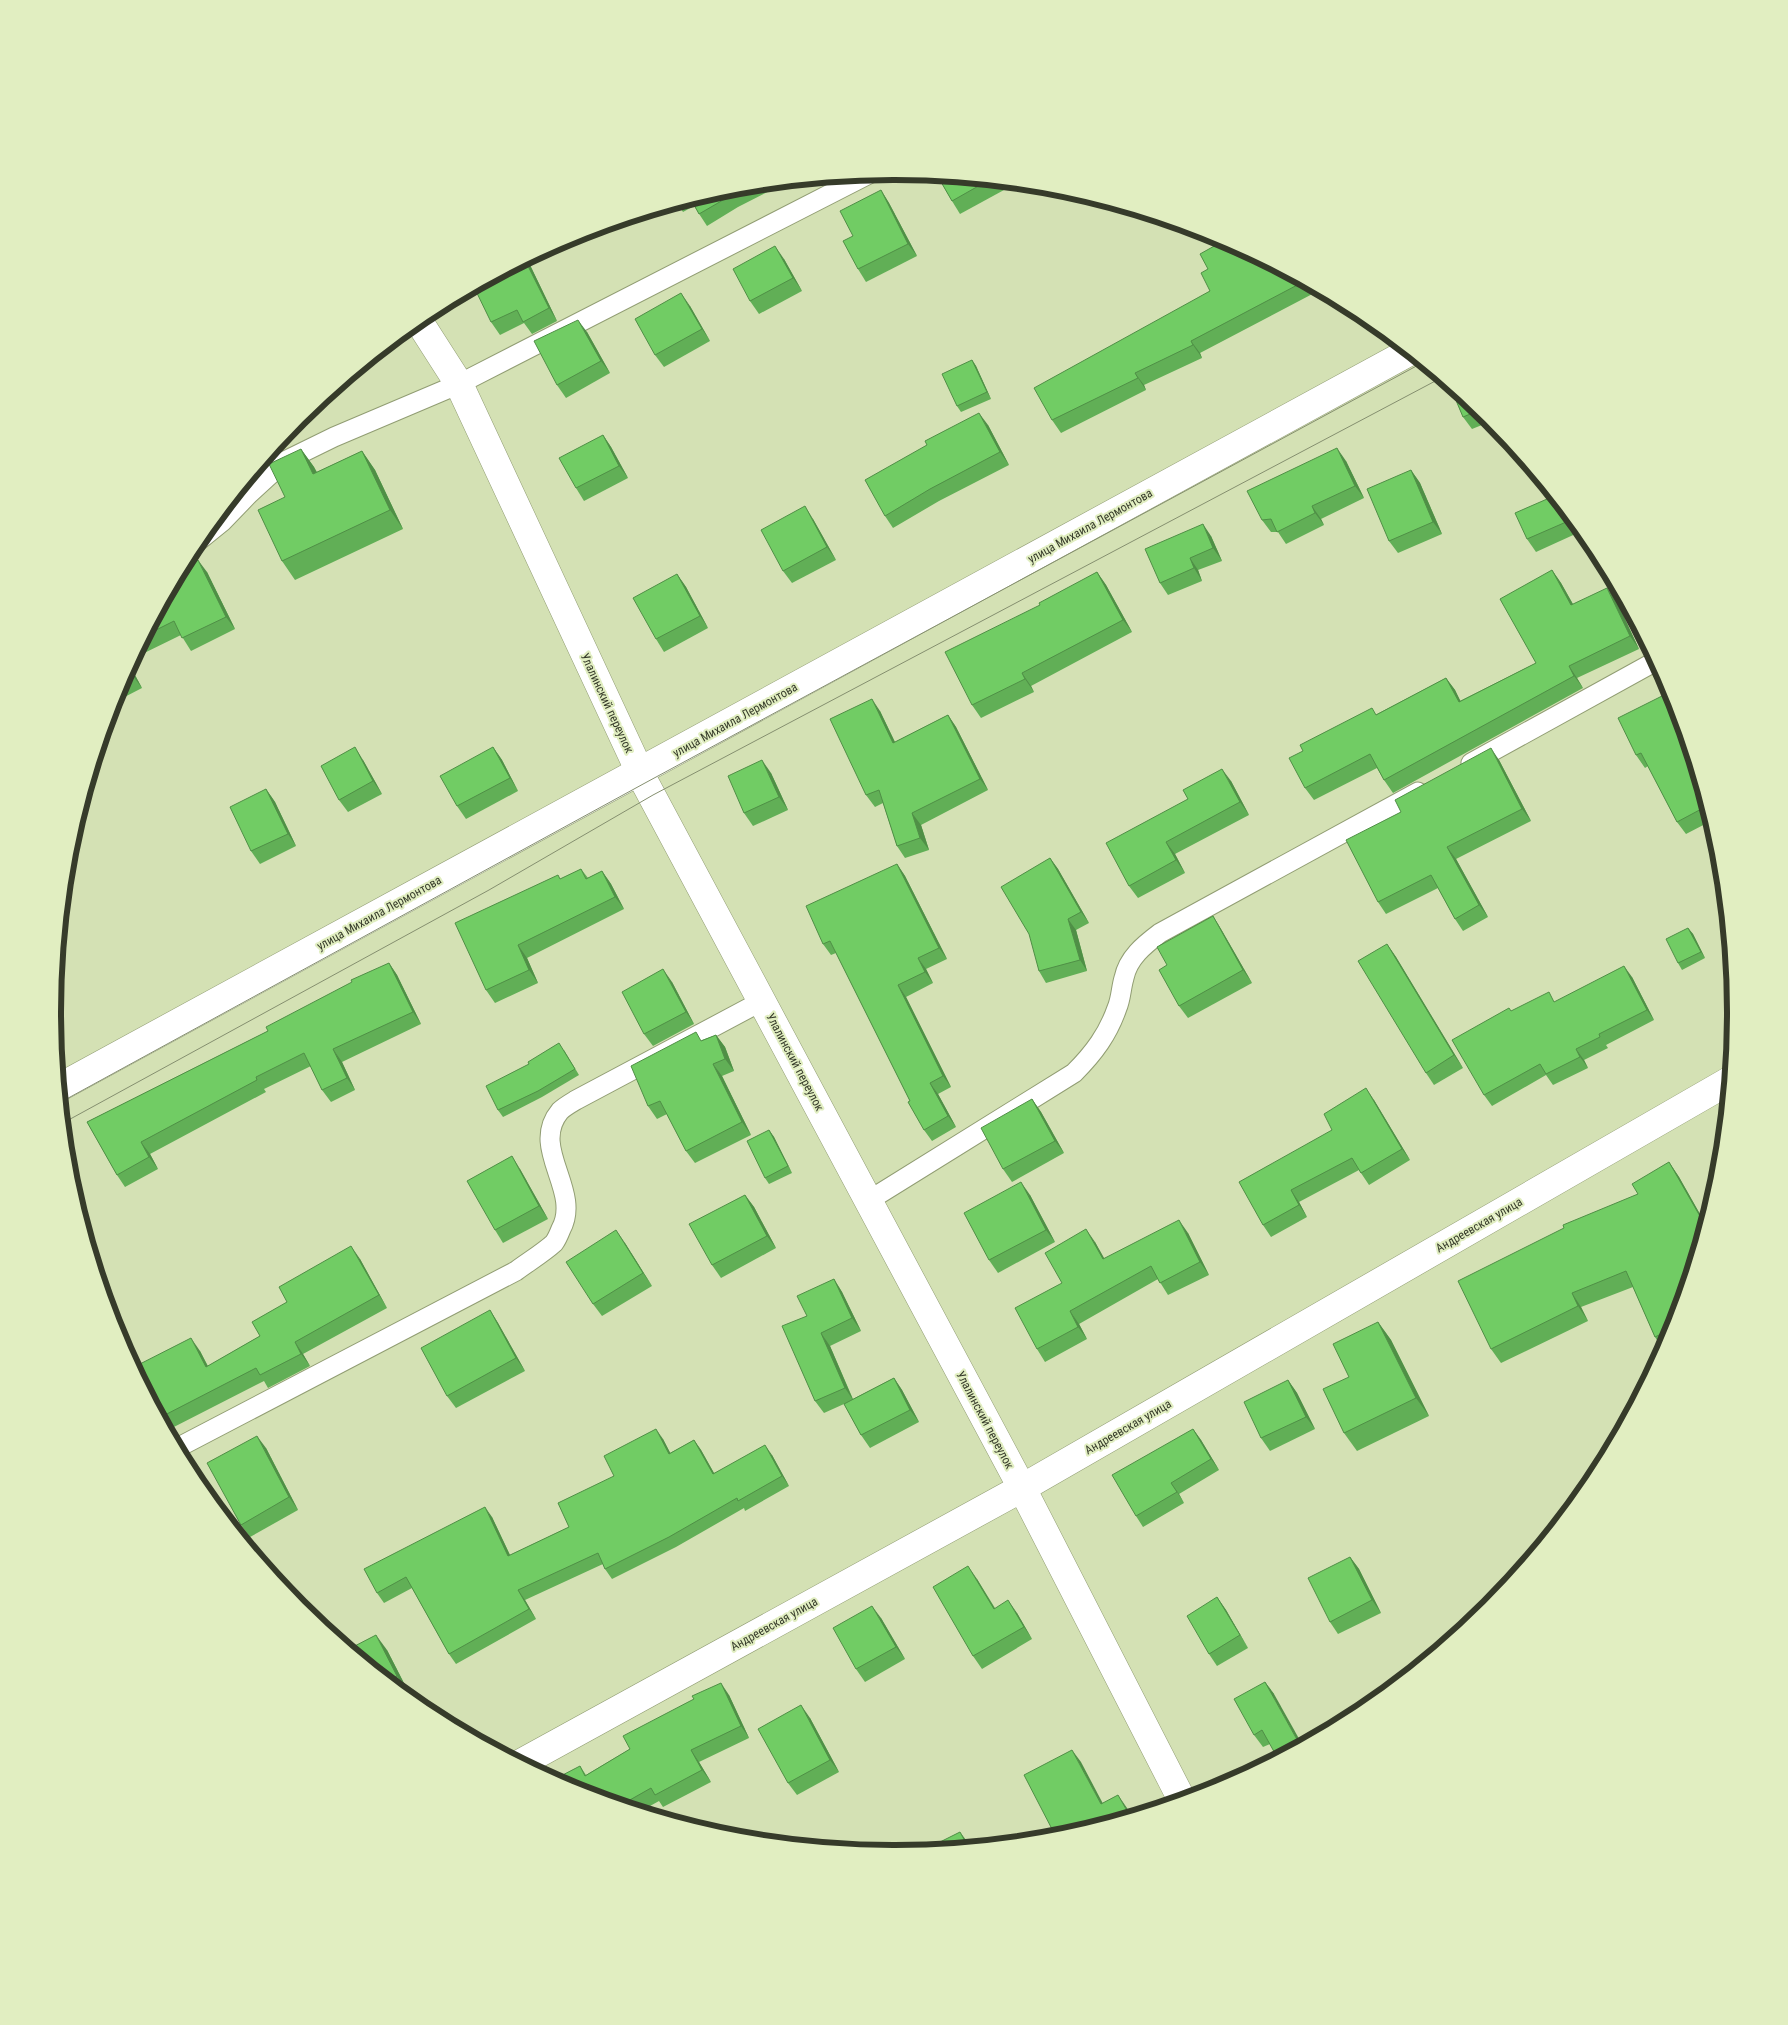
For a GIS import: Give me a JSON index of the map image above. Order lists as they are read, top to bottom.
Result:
{
  "streets": {
    "street": ["улица Михаила Лермонтова", "Улалинский переулок", "Андреевская улица"]
  },
  "crossings": [
    ["улица Михаила Лермонтова", "Улалинский переулок"],
    ["Улалинский переулок", "Андреевская улица"]
  ]
}
